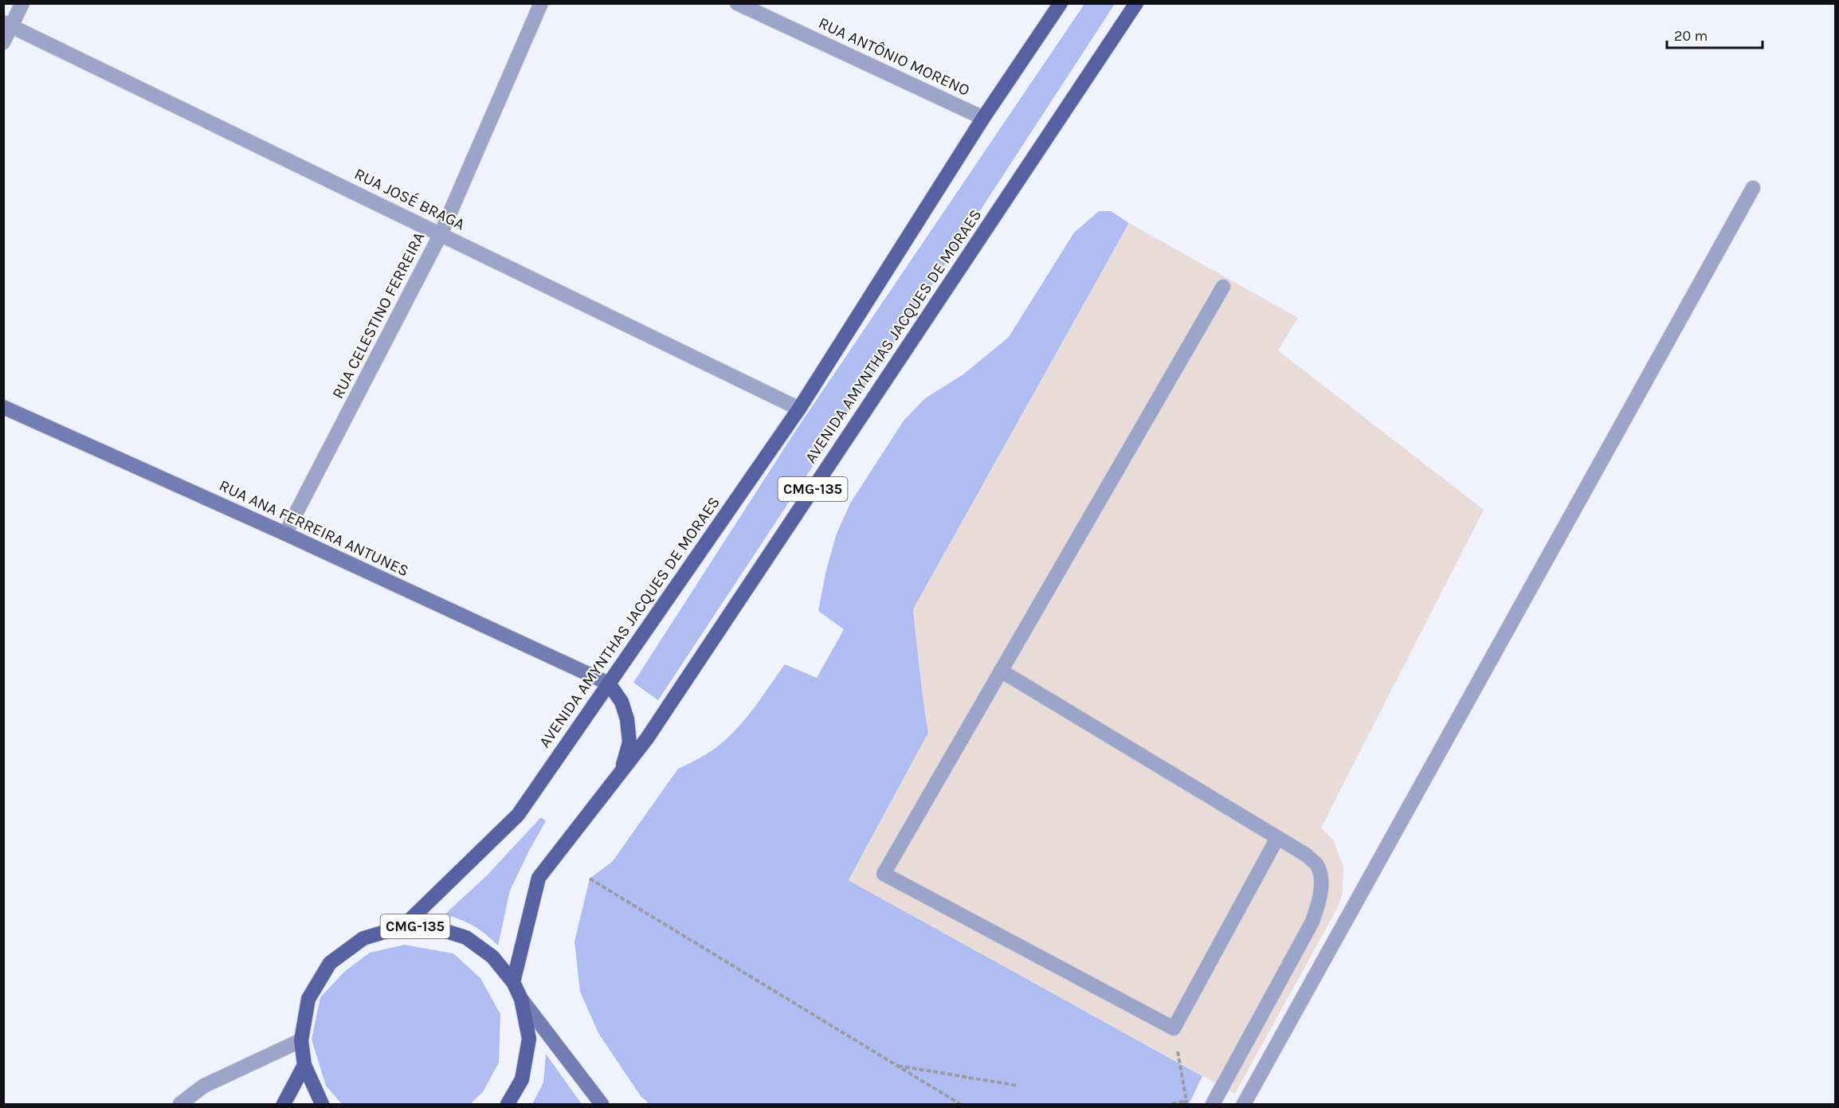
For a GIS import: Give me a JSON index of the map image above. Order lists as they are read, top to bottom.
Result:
{
  "streets": {
    "main road": ["AVENIDA AMYNTHAS JACQUES DE MORAES", "CMG-135"],
    "street": [
      "RUA ANTÔNIO MORENO",
      "RUA JOSÉ BRAGA",
      "RUA CELESTINO FERREIRA",
      "RUA ANA FERREIRA ANTUNES"
    ]
  },
  "crossings": [
    ["RUA ANTÔNIO MORENO", "AVENIDA AMYNTHAS JACQUES DE MORAES"],
    ["RUA JOSÉ BRAGA", "RUA CELESTINO FERREIRA"],
    ["RUA JOSÉ BRAGA", "AVENIDA AMYNTHAS JACQUES DE MORAES"],
    ["RUA CELESTINO FERREIRA", "RUA ANA FERREIRA ANTUNES"],
    ["AVENIDA AMYNTHAS JACQUES DE MORAES", "CMG-135"],
    ["AVENIDA AMYNTHAS JACQUES DE MORAES", "RUA ANA FERREIRA ANTUNES"]
  ],
  "scale_bar": "20 m"
}
